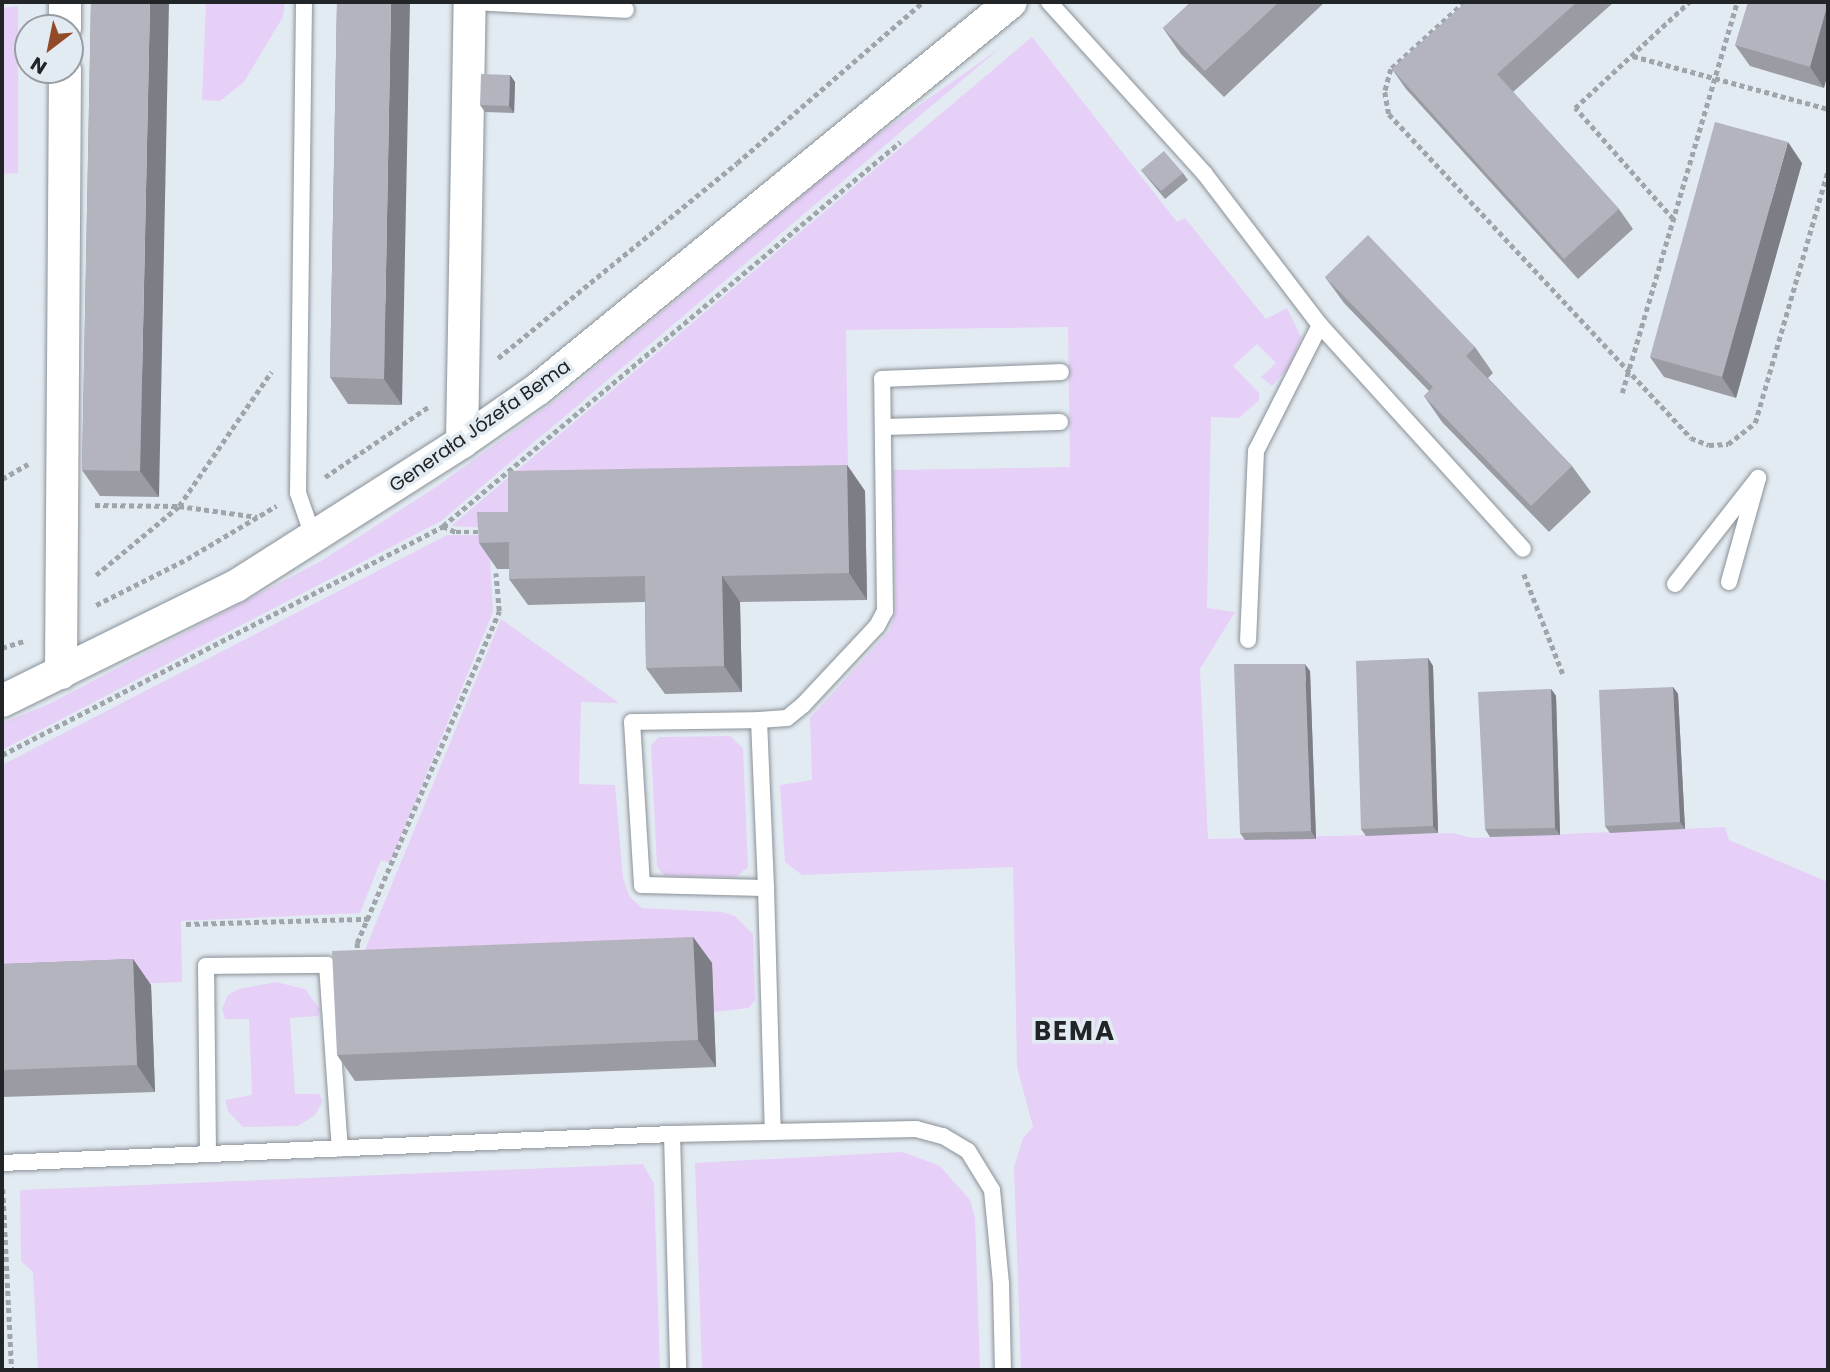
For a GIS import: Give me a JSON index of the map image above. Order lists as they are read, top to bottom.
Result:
{
  "streets": {
    "street": ["Generała Józefa Bema"]
  },
  "districts": ["BEMA"],
  "north": "bottom left"
}
